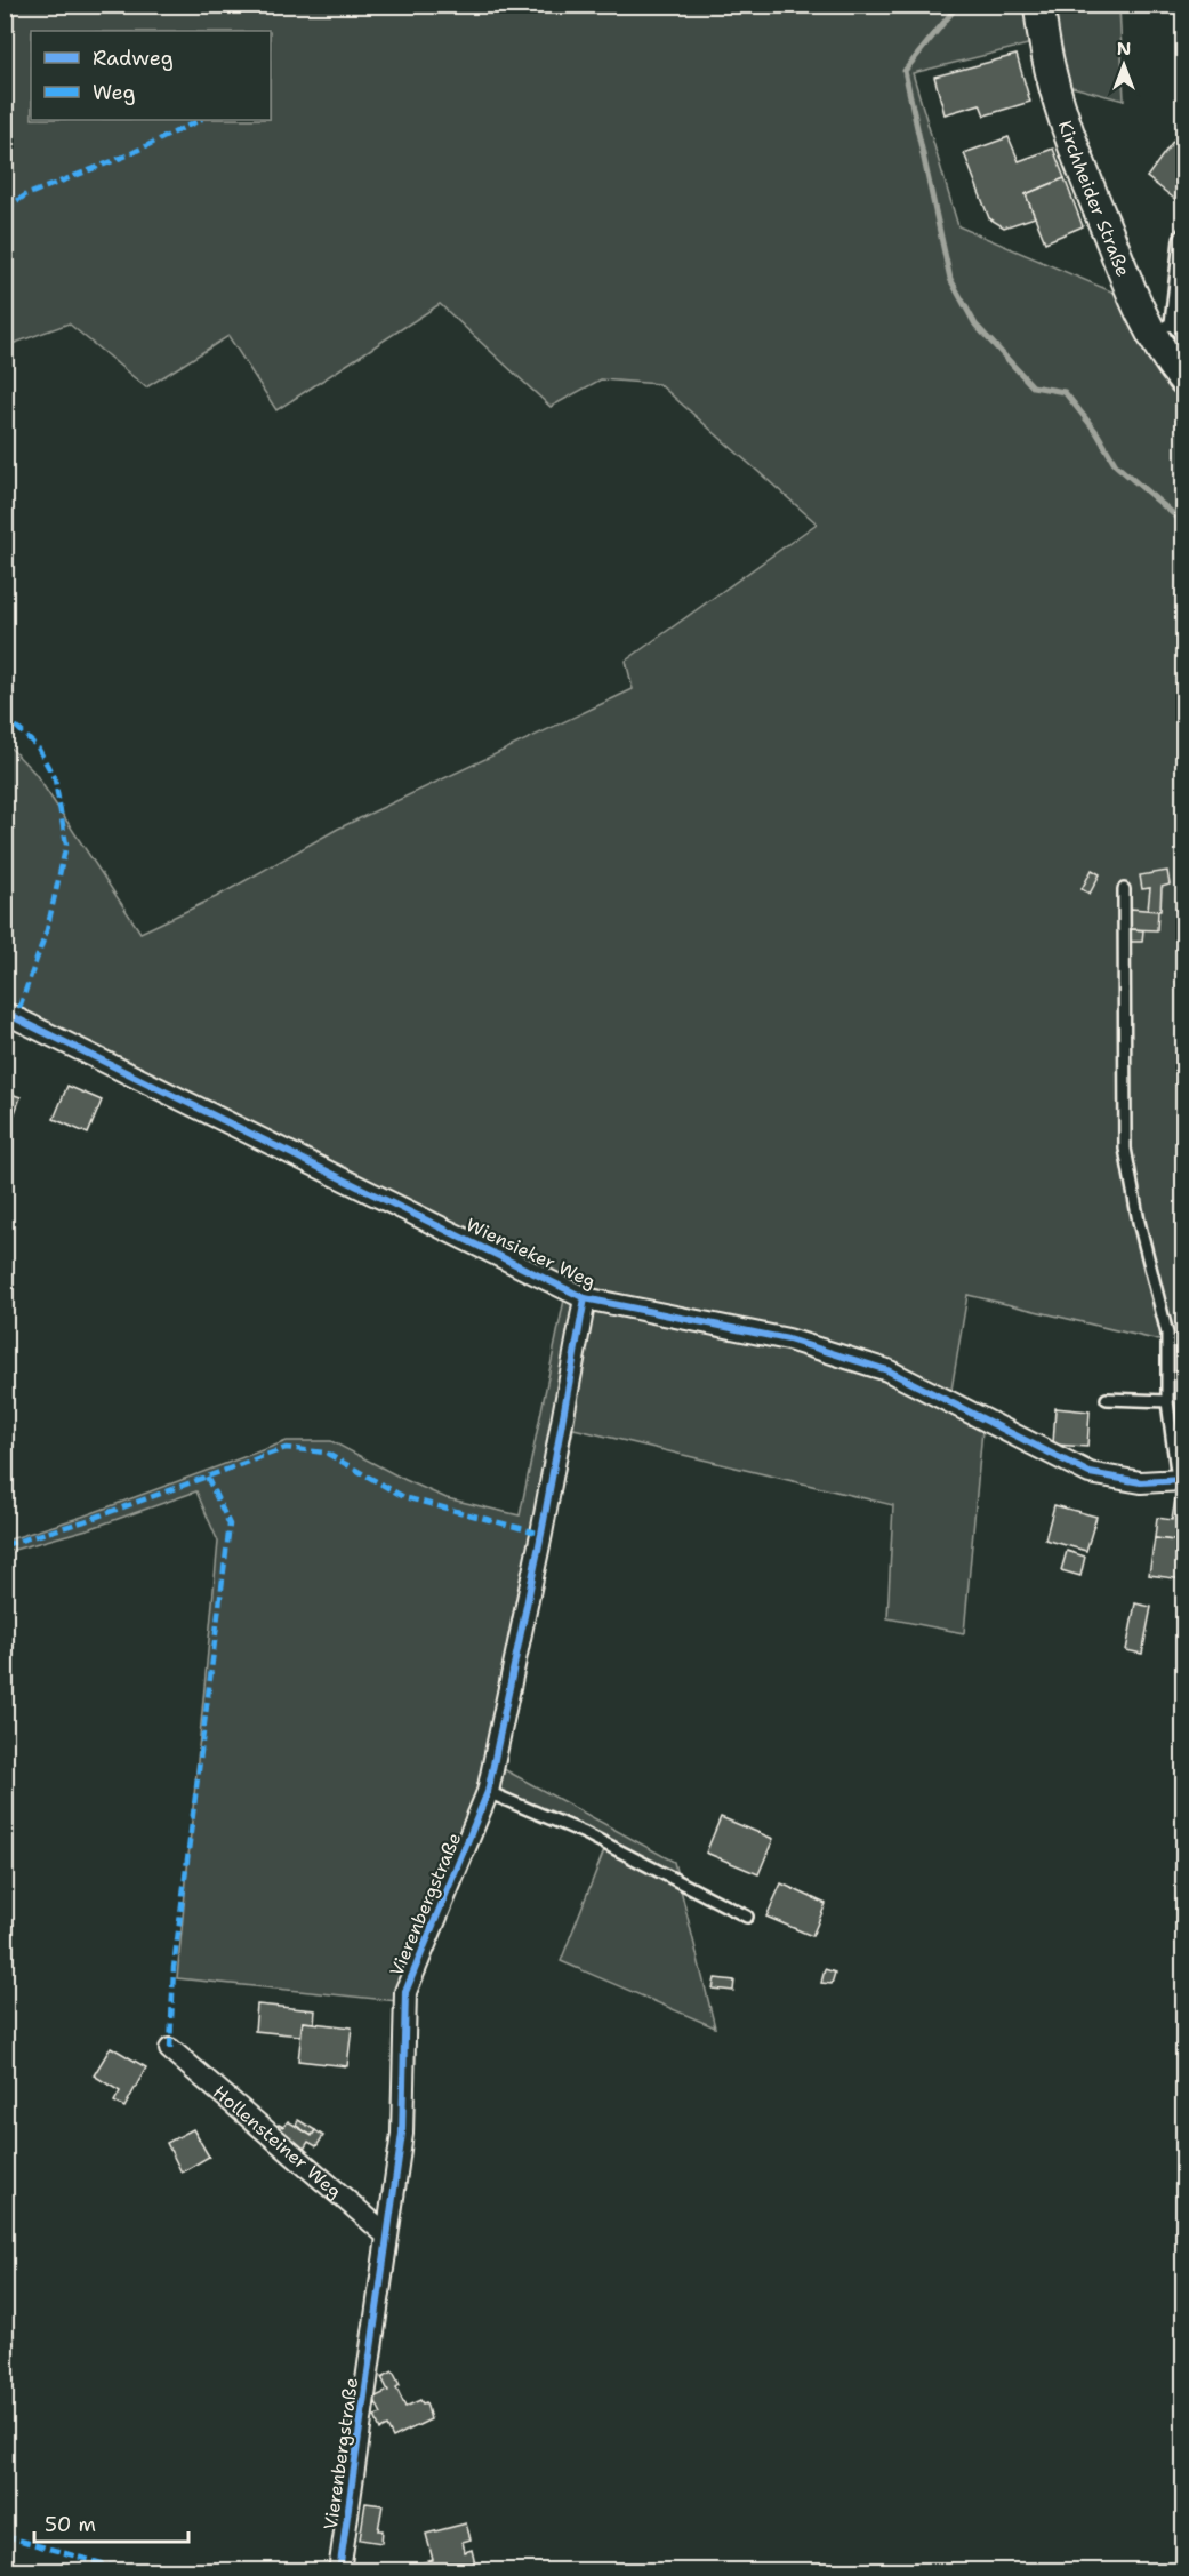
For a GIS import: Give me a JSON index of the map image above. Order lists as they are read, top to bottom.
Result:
{
  "streets": {
    "main road": ["Kirchheider Straße"],
    "street": ["Wiensieker Weg", "Vierenbergstraße", "Hollensteiner Weg"]
  },
  "crossings": [
    ["Wiensieker Weg", "Vierenbergstraße"],
    ["Vierenbergstraße", "Hollensteiner Weg"]
  ],
  "legend": ["Radweg", "Weg"],
  "scale_bar": "50 m",
  "north": "top"
}
